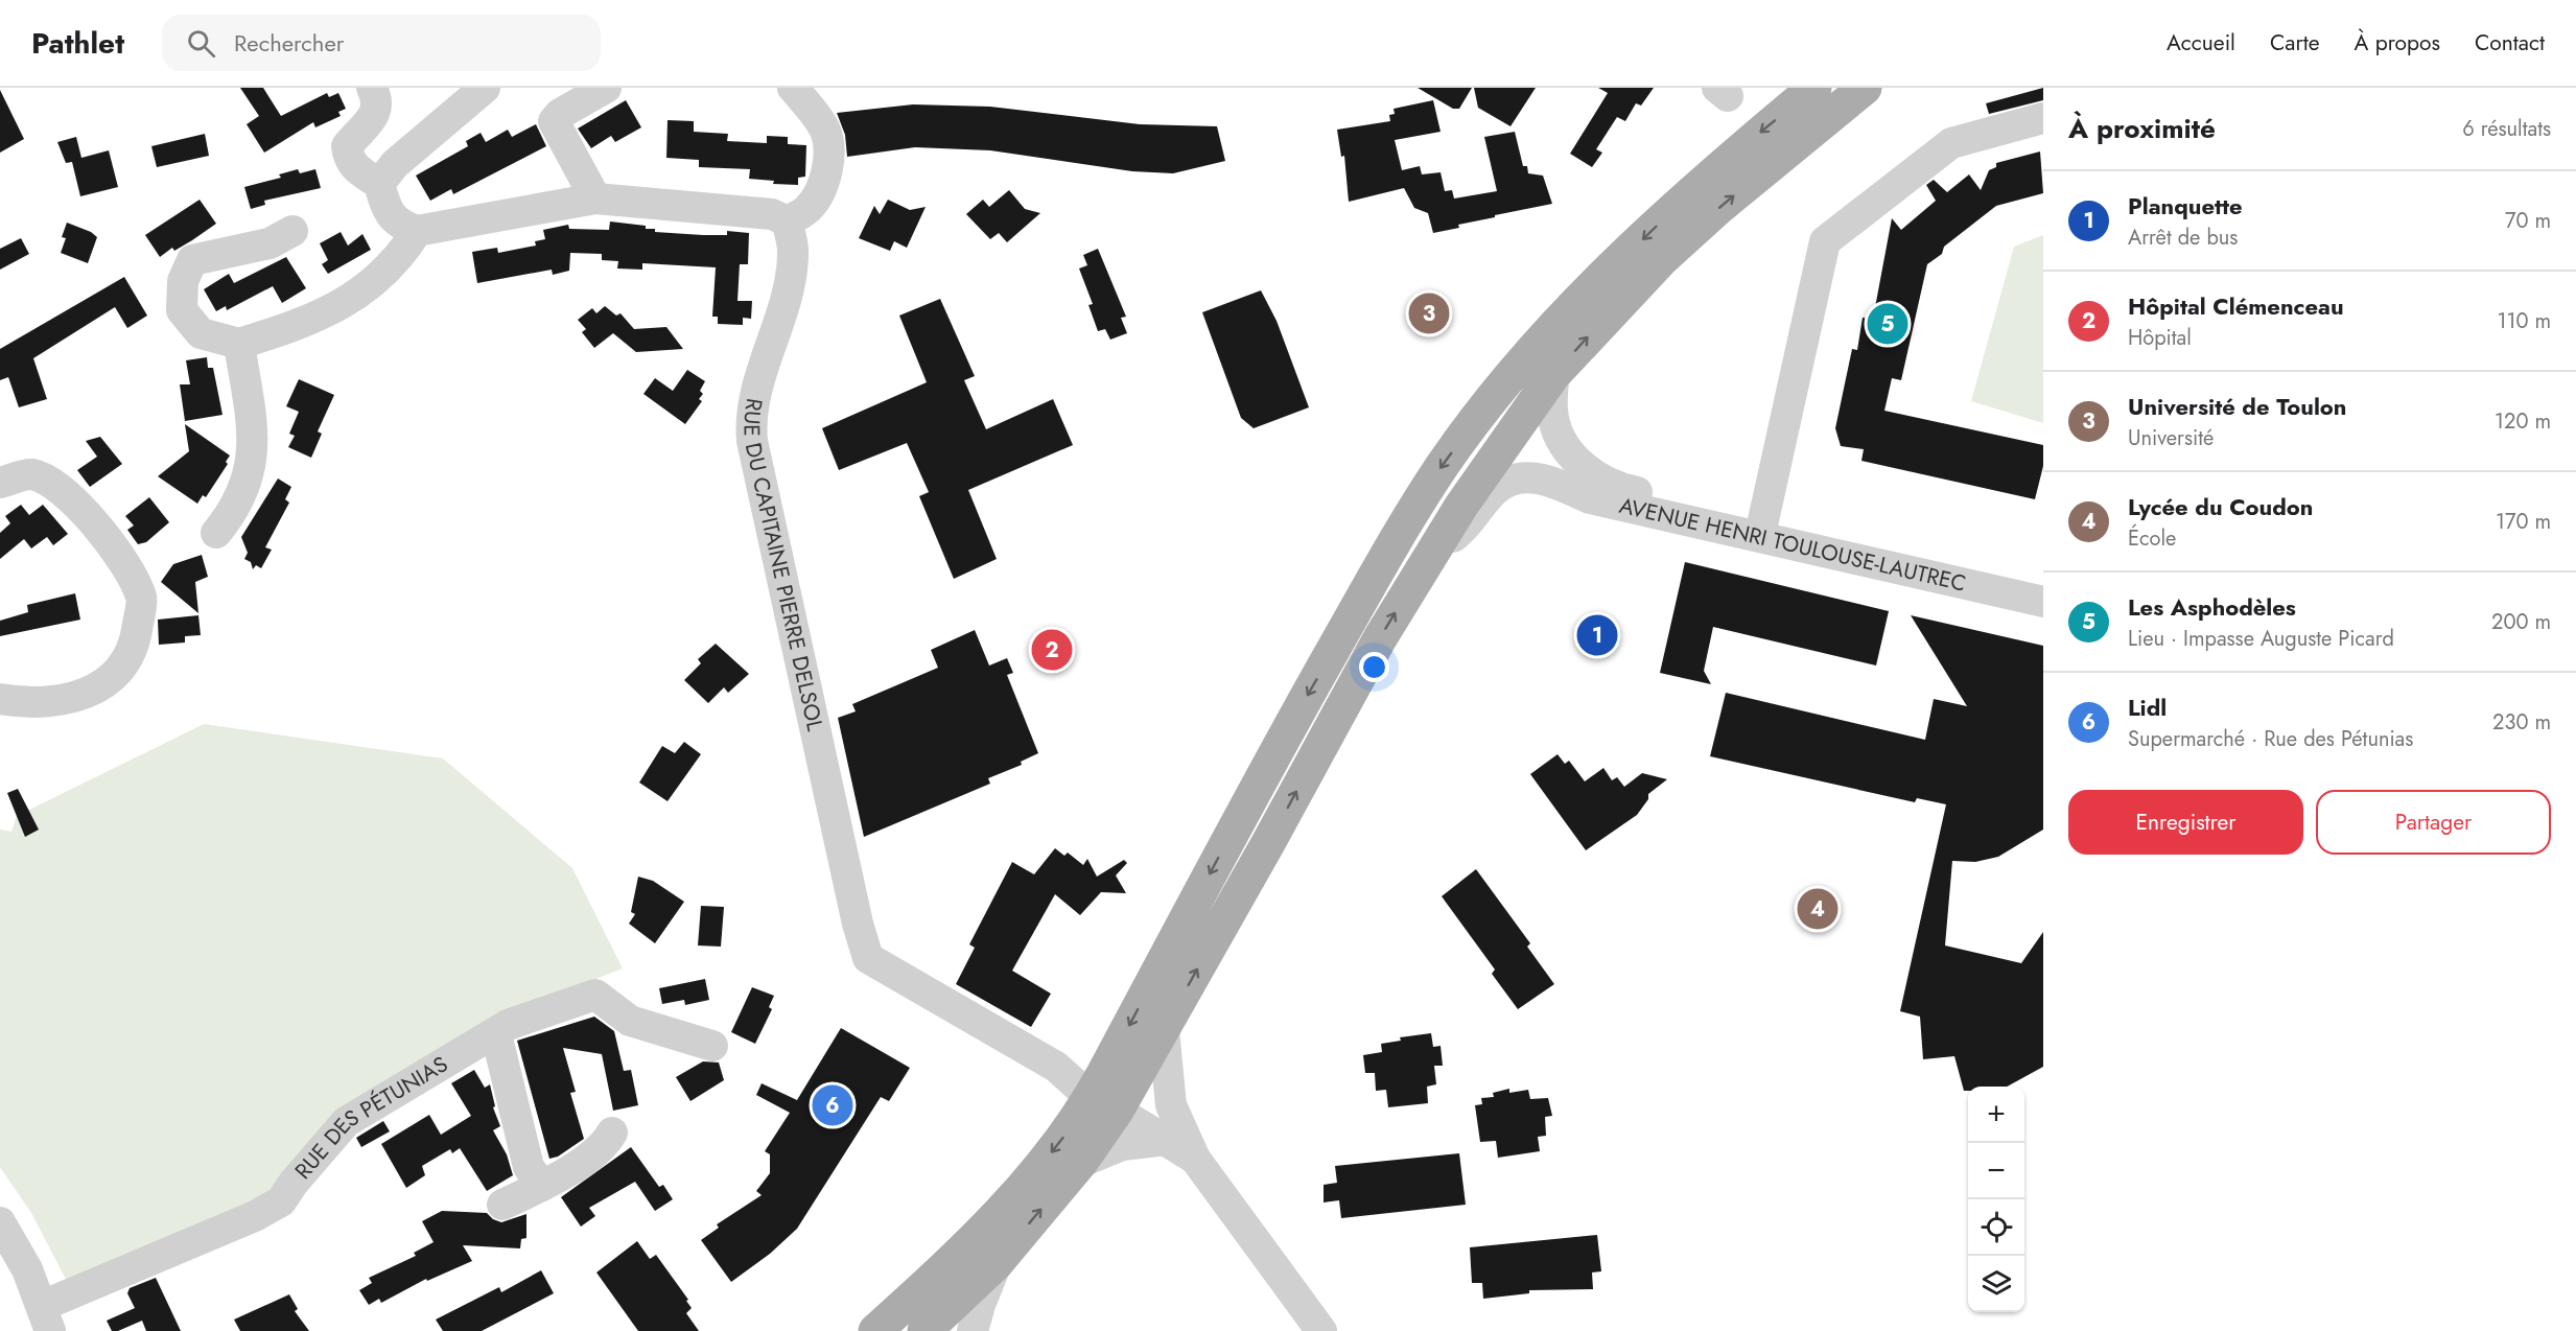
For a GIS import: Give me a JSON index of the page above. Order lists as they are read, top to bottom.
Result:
{
  "streets": {
    "street": ["AVENUE HENRI TOULOUSE-LAUTREC", "RUE DU CAPITAINE PIERRE DELSOL", "RUE DES PÉTUNIAS"]
  },
  "page": {
    "header": "Pathlet",
    "search": "Rechercher",
    "nav": [
      "Accueil",
      "Carte",
      "À propos",
      "Contact"
    ],
    "heading": ["À proximité", "6 résultats"],
    "list": [
      {
        "mark": "1",
        "name": "Planquette",
        "note": "Arrêt de bus",
        "value": "70 m"
      },
      {
        "mark": "2",
        "name": "Hôpital Clémenceau",
        "note": "Hôpital",
        "value": "110 m"
      },
      {
        "mark": "3",
        "name": "Université de Toulon",
        "note": "Université",
        "value": "120 m"
      },
      {
        "mark": "4",
        "name": "Lycée du Coudon",
        "note": "École",
        "value": "170 m"
      },
      {
        "mark": "5",
        "name": "Les Asphodèles",
        "note": "Lieu · Impasse Auguste Picard",
        "value": "200 m"
      },
      {
        "mark": "6",
        "name": "Lidl",
        "note": "Supermarché · Rue des Pétunias",
        "value": "230 m"
      }
    ],
    "pins": [
      "3",
      "5",
      "1",
      "2",
      "4",
      "6"
    ],
    "buttons": ["Enregistrer", "Partager"],
    "map_buttons": ["+", "−"]
  }
}
